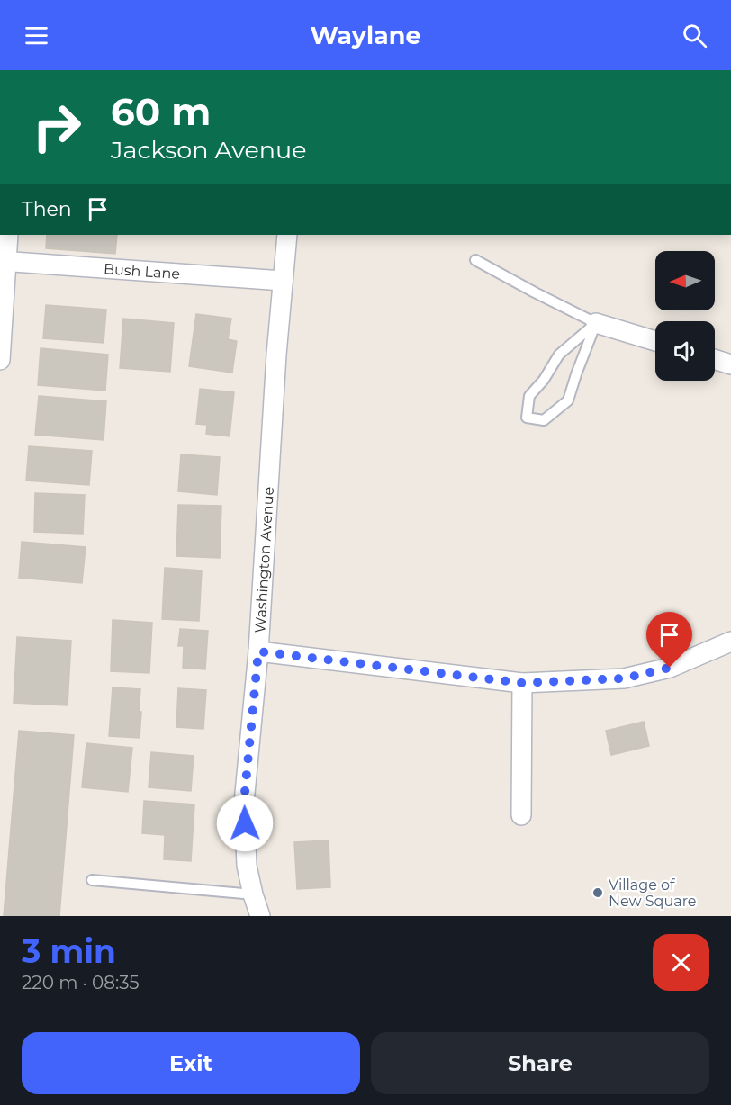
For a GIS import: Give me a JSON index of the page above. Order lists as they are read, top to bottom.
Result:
{
  "streets": {
    "street": ["Bush Lane", "Washington Avenue"]
  },
  "crossings": [
    ["Bush Lane", "Washington Avenue"]
  ],
  "places": ["Village of New Square"],
  "north": "left",
  "page": {
    "header": "Waylane",
    "turn": ["60 m", "Jackson Avenue"],
    "then": "Then",
    "heading": ["3 min", "220 m · 08:35"],
    "buttons": ["Exit", "Share"]
  }
}
